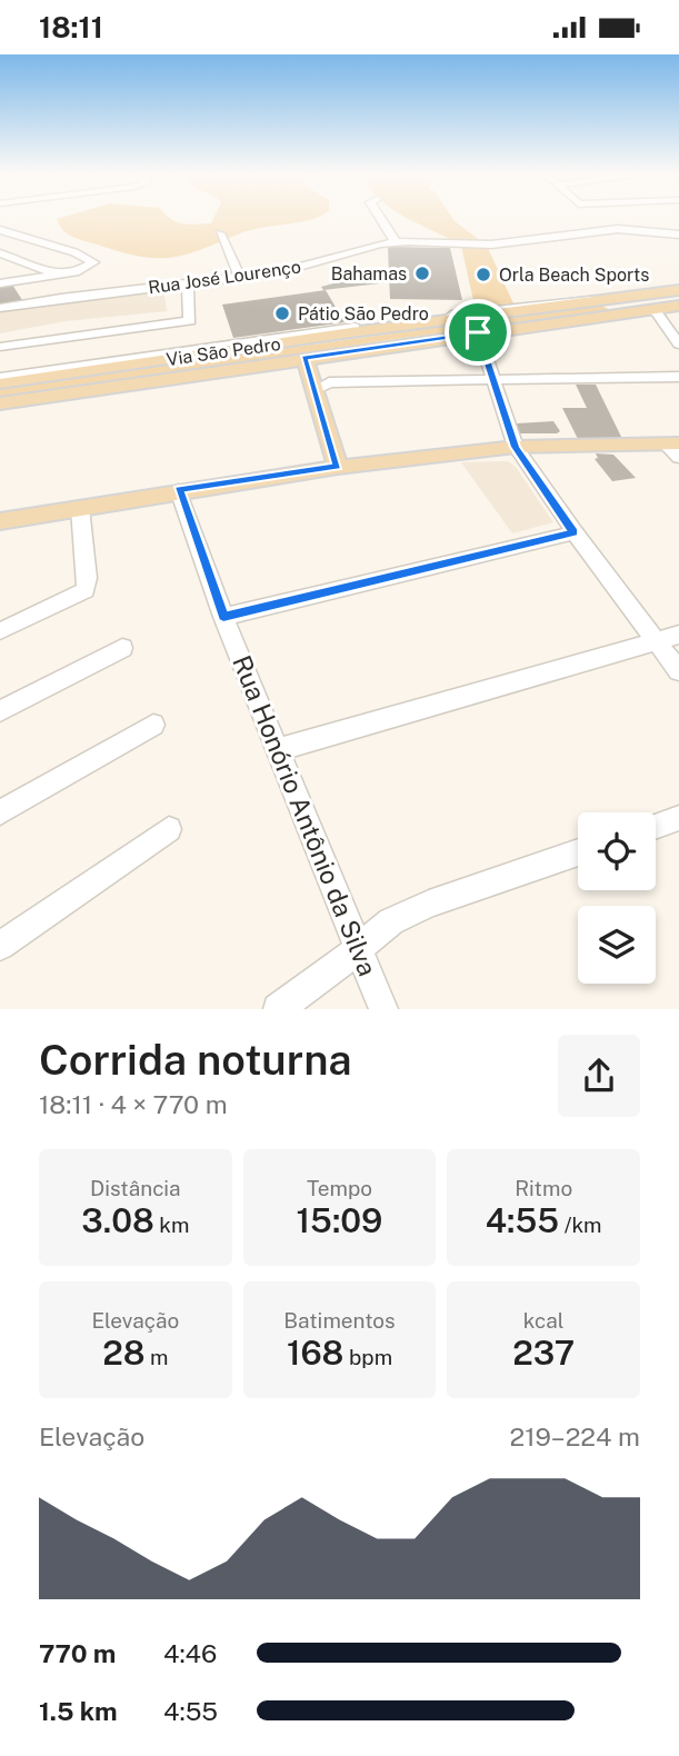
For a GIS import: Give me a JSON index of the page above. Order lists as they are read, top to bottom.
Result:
{
  "streets": {
    "main road": ["Via São Pedro"],
    "street": ["Rua José Lourenço", "Rua Honório Antônio da Silva"]
  },
  "places": ["Bahamas", "Orla Beach Sports", "Pátio São Pedro"],
  "page": {
    "status": "18:11",
    "heading": ["Corrida noturna", "18:11 · 4 × 770 m"],
    "stats": [
      ["Distância", "3.08 km"],
      ["Tempo", "15:09"],
      ["Ritmo", "4:55 /km"],
      ["Elevação", "28 m"],
      ["Batimentos", "168 bpm"],
      ["kcal", "237"]
    ],
    "chart": ["Elevação", "219–224 m"],
    "list": [
      {
        "name": "770 m",
        "note": "4:46"
      },
      {
        "name": "1.5 km",
        "note": "4:55"
      }
    ]
  }
}
